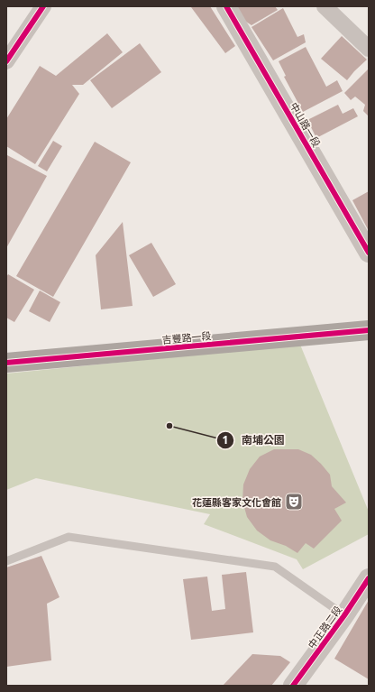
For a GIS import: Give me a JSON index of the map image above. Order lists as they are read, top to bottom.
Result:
{
  "streets": {
    "main road": ["吉豐路一段"],
    "street": ["中山路一段", "中正路二段"]
  },
  "places": {
    "other": ["南埔公園"],
    "theatre": ["花蓮縣客家文化會館"]
  }
}
